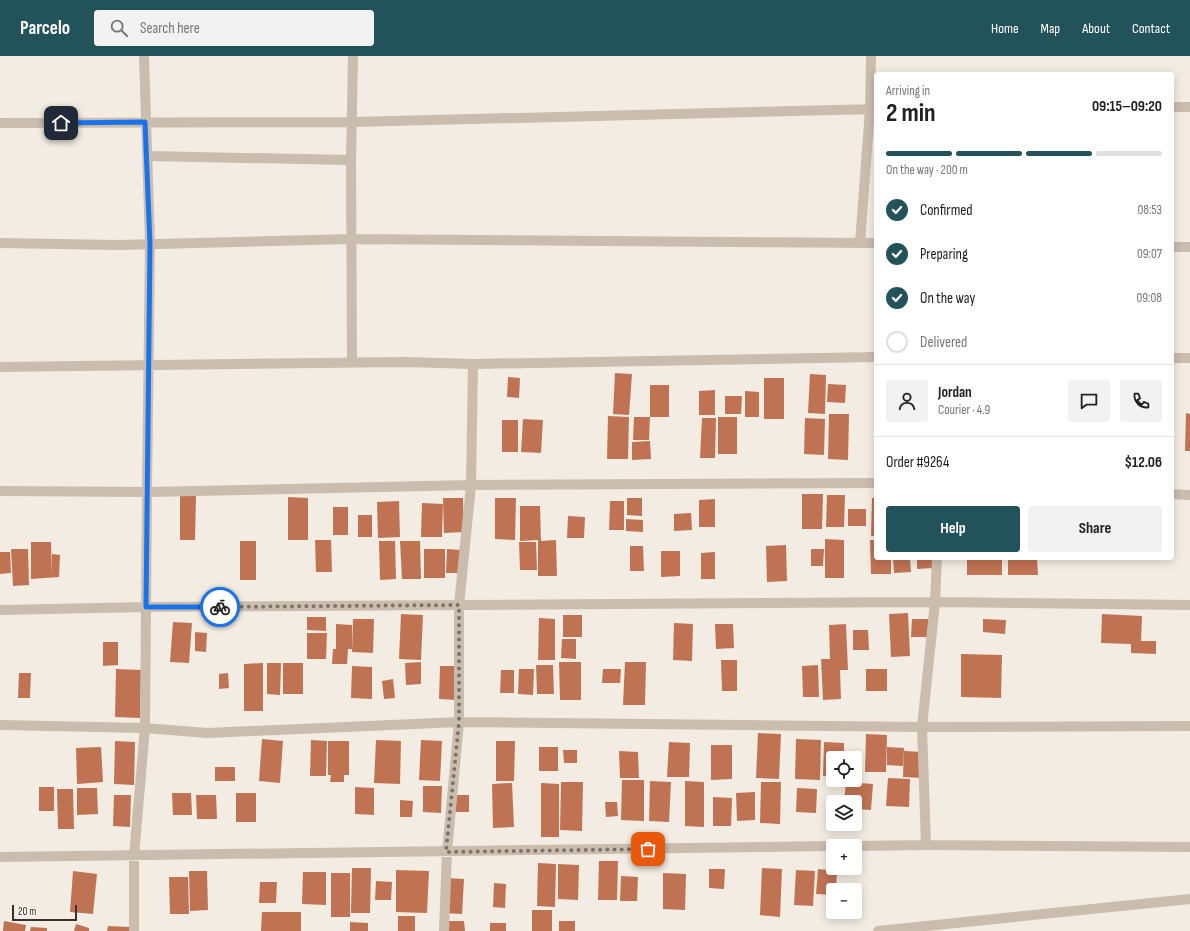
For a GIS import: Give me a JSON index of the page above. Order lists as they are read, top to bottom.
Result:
{
  "scale_bar": "20 m",
  "page": {
    "header": "Parcelo",
    "search": "Search here",
    "nav": [
      "Home",
      "Map",
      "About",
      "Contact"
    ],
    "heading": ["2 min", "Arriving in", "09:15–09:20"],
    "panel": [
      "Jordan",
      "Courier · 4.9",
      "Order #9264",
      "$12.06"
    ],
    "bar": "On the way · 200 m",
    "list": [
      ["Confirmed", "08:53"],
      ["Preparing", "09:07"],
      ["On the way", "09:08"],
      "Delivered"
    ],
    "buttons": ["Help", "Share"],
    "map_buttons": ["+", "−"],
    "scale": "20 m"
  }
}
